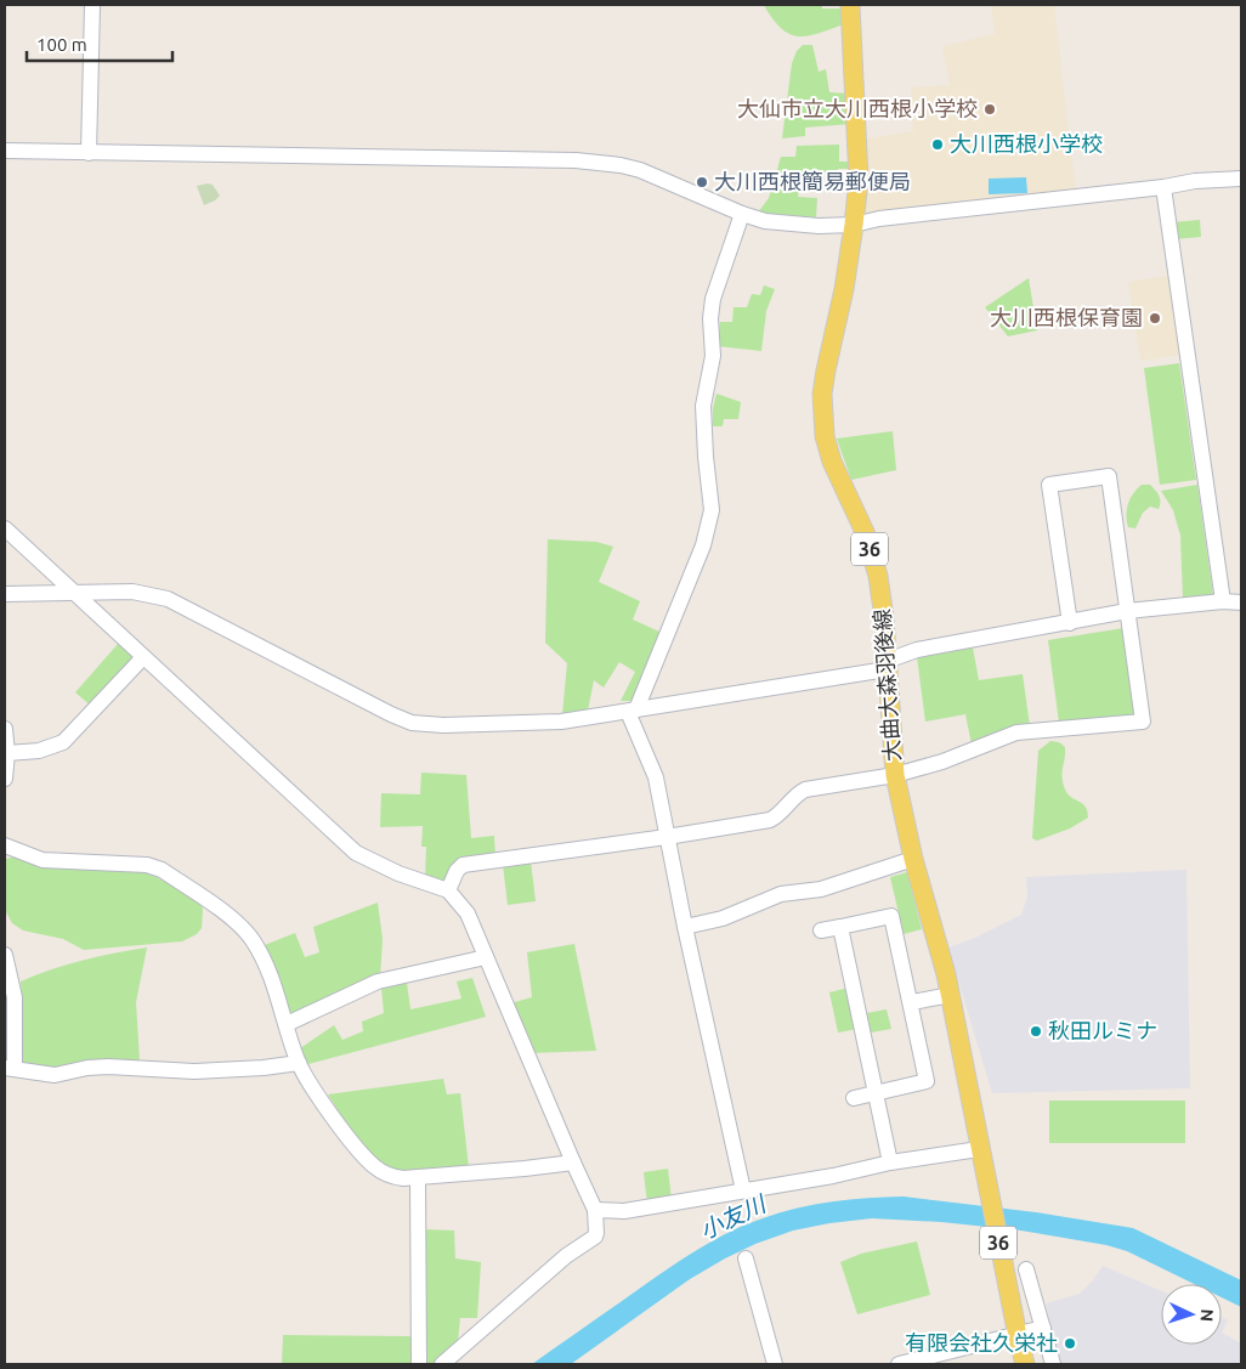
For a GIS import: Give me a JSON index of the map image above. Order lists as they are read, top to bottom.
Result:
{
  "streets": {
    "main road": ["36", "大曲大森羽後線"]
  },
  "water": ["小友川"],
  "places": [
    "大仙市立大川西根小学校",
    "大川西根小学校",
    "大川西根簡易郵便局",
    "大川西根保育園",
    "秋田ルミナ",
    "有限会社久栄社"
  ],
  "scale_bar": "100 m",
  "north": "right"
}
